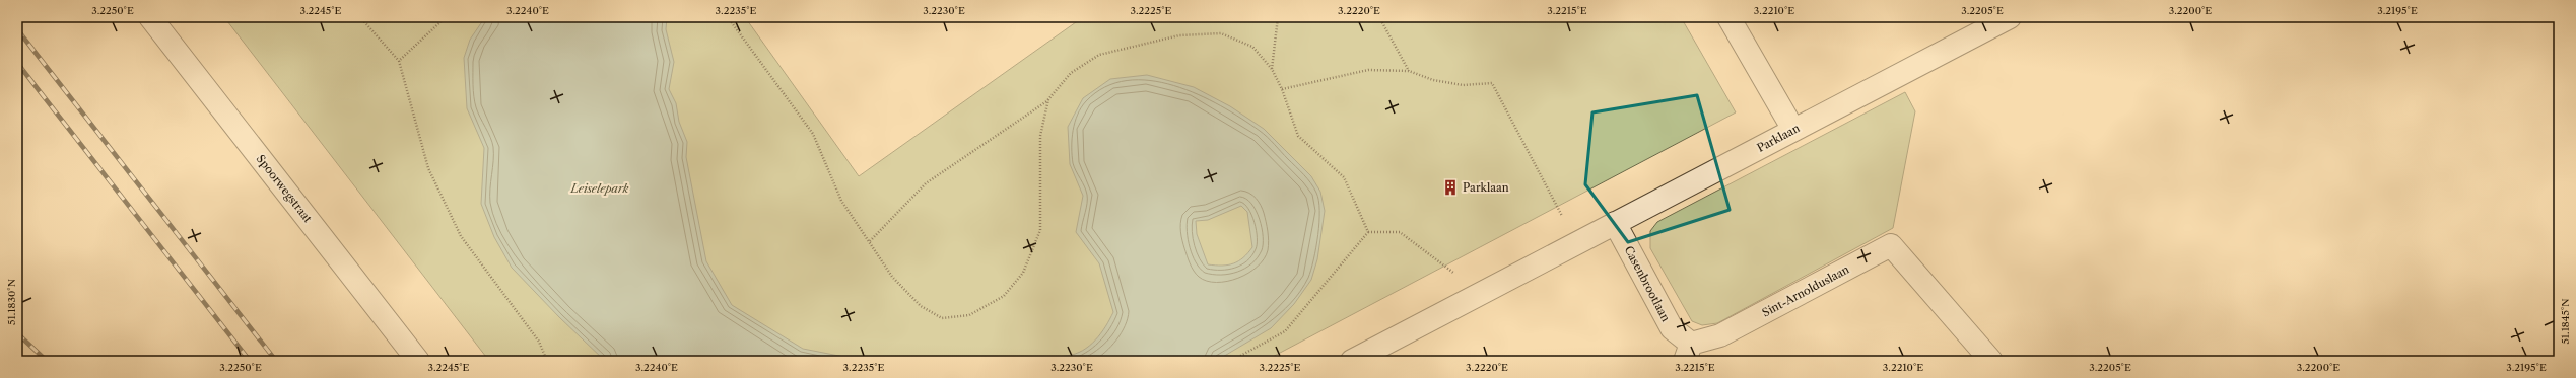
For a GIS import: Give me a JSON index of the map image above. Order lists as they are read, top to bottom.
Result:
{
  "streets": {
    "street": [
      "Parklaan",
      "Spoorwegstraat",
      "Casenbrootlaan",
      "Sint-Arnolduslaan"
    ]
  },
  "crossings": [
    ["Parklaan", "Casenbrootlaan"],
    ["Casenbrootlaan", "Sint-Arnolduslaan"]
  ],
  "parks": ["Leiselepark"],
  "places": {
    "building": ["Parklaan"]
  },
  "coordinates": [
    "3.2250°E",
    "3.2245°E",
    "3.2240°E",
    "3.2235°E",
    "3.2230°E",
    "3.2225°E",
    "3.2220°E",
    "3.2215°E",
    "3.2210°E",
    "3.2205°E",
    "3.2200°E",
    "3.2195°E",
    "51.1830°N",
    "51.1845°N"
  ]
}
